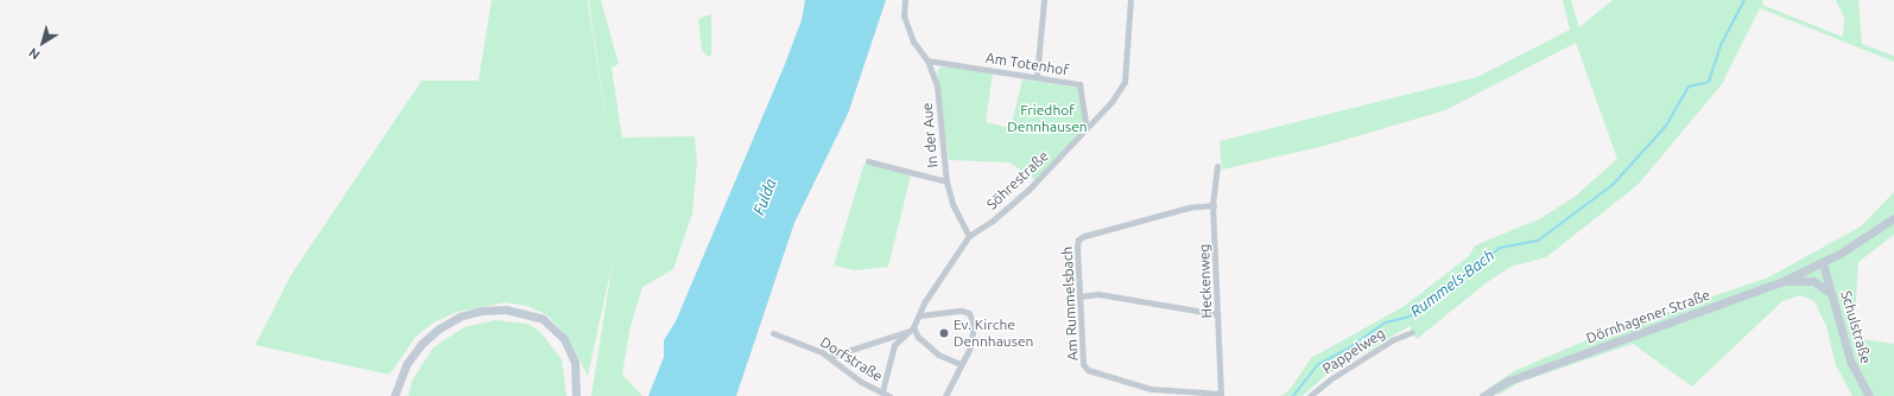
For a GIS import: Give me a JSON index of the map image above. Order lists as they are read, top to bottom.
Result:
{
  "streets": {
    "street": [
      "Am Totenhof",
      "In der Aue",
      "Söhrestraße",
      "Heckenweg",
      "Am Rummelsbach",
      "Dörnhagener Straße",
      "Schulstraße",
      "Pappelweg",
      "Dorfstraße"
    ]
  },
  "crossings": [
    ["Am Totenhof", "In der Aue"],
    ["Am Totenhof", "Söhrestraße"],
    ["In der Aue", "Söhrestraße"],
    ["Söhrestraße", "Dorfstraße"],
    ["Heckenweg", "Am Rummelsbach"],
    ["Dörnhagener Straße", "Schulstraße"]
  ],
  "water": ["Fulda", "Rummels-Bach"],
  "parks": ["Friedhof Dennhausen"],
  "places": ["Ev. Kirche Dennhausen"],
  "north": "bottom left"
}
